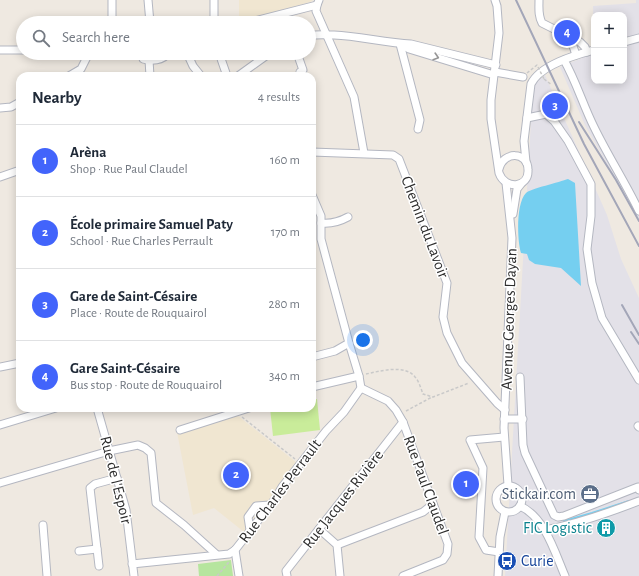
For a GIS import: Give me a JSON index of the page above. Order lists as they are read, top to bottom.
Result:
{
  "streets": {
    "street": [
      "Chemin du Lavoir",
      "Avenue Georges Dayan",
      "Rue de l'Espoir",
      "Rue Paul Claudel",
      "Rue Charles Perrault",
      "Rue Jacques Rivière"
    ]
  },
  "crossings": [
    ["Chemin du Lavoir", "Avenue Georges Dayan"],
    ["Rue de l'Espoir", "Rue Charles Perrault"],
    ["Rue Paul Claudel", "Rue Charles Perrault"],
    ["Rue Paul Claudel", "Rue Jacques Rivière"]
  ],
  "places": {
    "office": ["Stickair.com"],
    "building": ["FIC Logistic"],
    "bus stop": ["Curie"]
  },
  "page": {
    "map_buttons": ["+", "−"],
    "search": "Search here",
    "pins": [
      "4",
      "3",
      "2",
      "1"
    ],
    "heading": ["Nearby", "4 results"],
    "list": [
      {
        "mark": "1",
        "name": "Arèna",
        "note": "Shop · Rue Paul Claudel",
        "value": "160 m"
      },
      {
        "mark": "2",
        "name": "École primaire Samuel Paty",
        "note": "School · Rue Charles Perrault",
        "value": "170 m"
      },
      {
        "mark": "3",
        "name": "Gare de Saint-Césaire",
        "note": "Place · Route de Rouquairol",
        "value": "280 m"
      },
      {
        "mark": "4",
        "name": "Gare Saint-Césaire",
        "note": "Bus stop · Route de Rouquairol",
        "value": "340 m"
      }
    ]
  }
}
